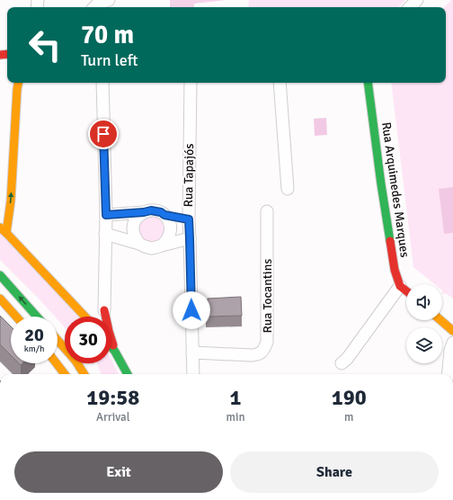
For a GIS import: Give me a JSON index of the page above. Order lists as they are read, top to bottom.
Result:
{
  "streets": {
    "main road": ["Rua Arquimedes Marques"],
    "street": ["Rua Tapajós", "Rua Tocantins"]
  },
  "crossings": [
    ["Rua Tapajós", "Rua Tocantins"]
  ],
  "page": {
    "turn": ["70 m", "Turn left"],
    "speed": "20 km/h",
    "limit": "30",
    "eta": [
      "19:58",
      "Arrival",
      "1",
      "min",
      "190",
      "m"
    ],
    "buttons": ["Exit", "Share"]
  }
}
